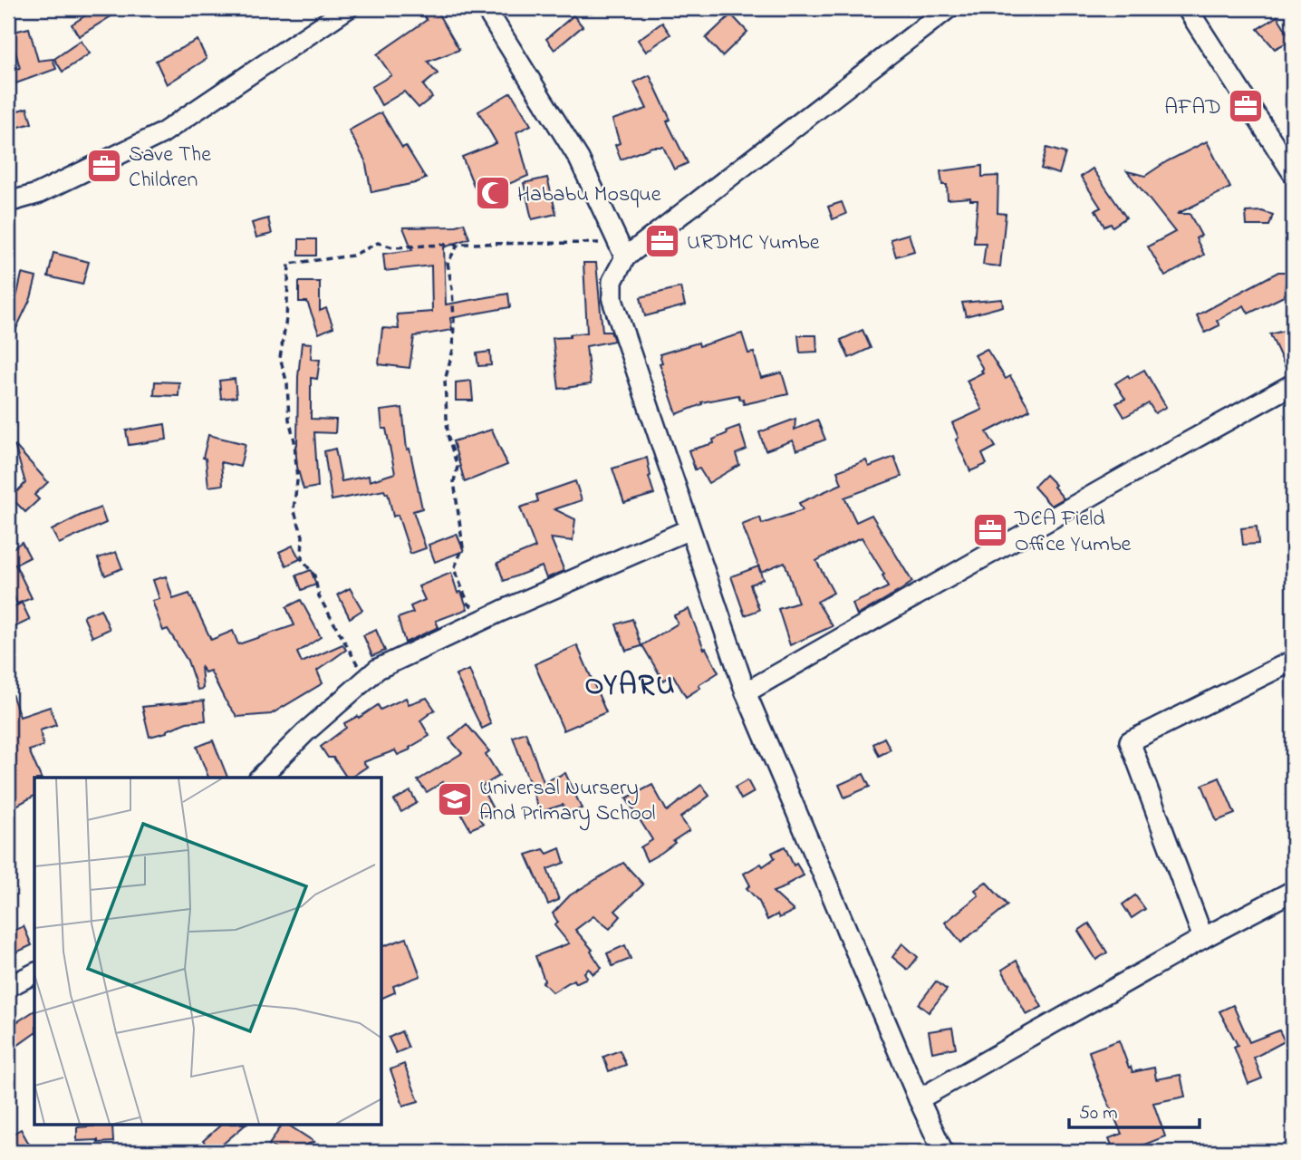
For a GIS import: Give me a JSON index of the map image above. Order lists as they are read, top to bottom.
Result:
{
  "districts": ["OYARU"],
  "places": {
    "office": [
      "AFAD",
      "Save The Children",
      "URDMC Yumbe",
      "DCA Field Office Yumbe"
    ],
    "mosque": ["Hababu Mosque"],
    "school or university": ["Universal Nursery And Primary School"]
  },
  "scale_bar": "50 m"
}
